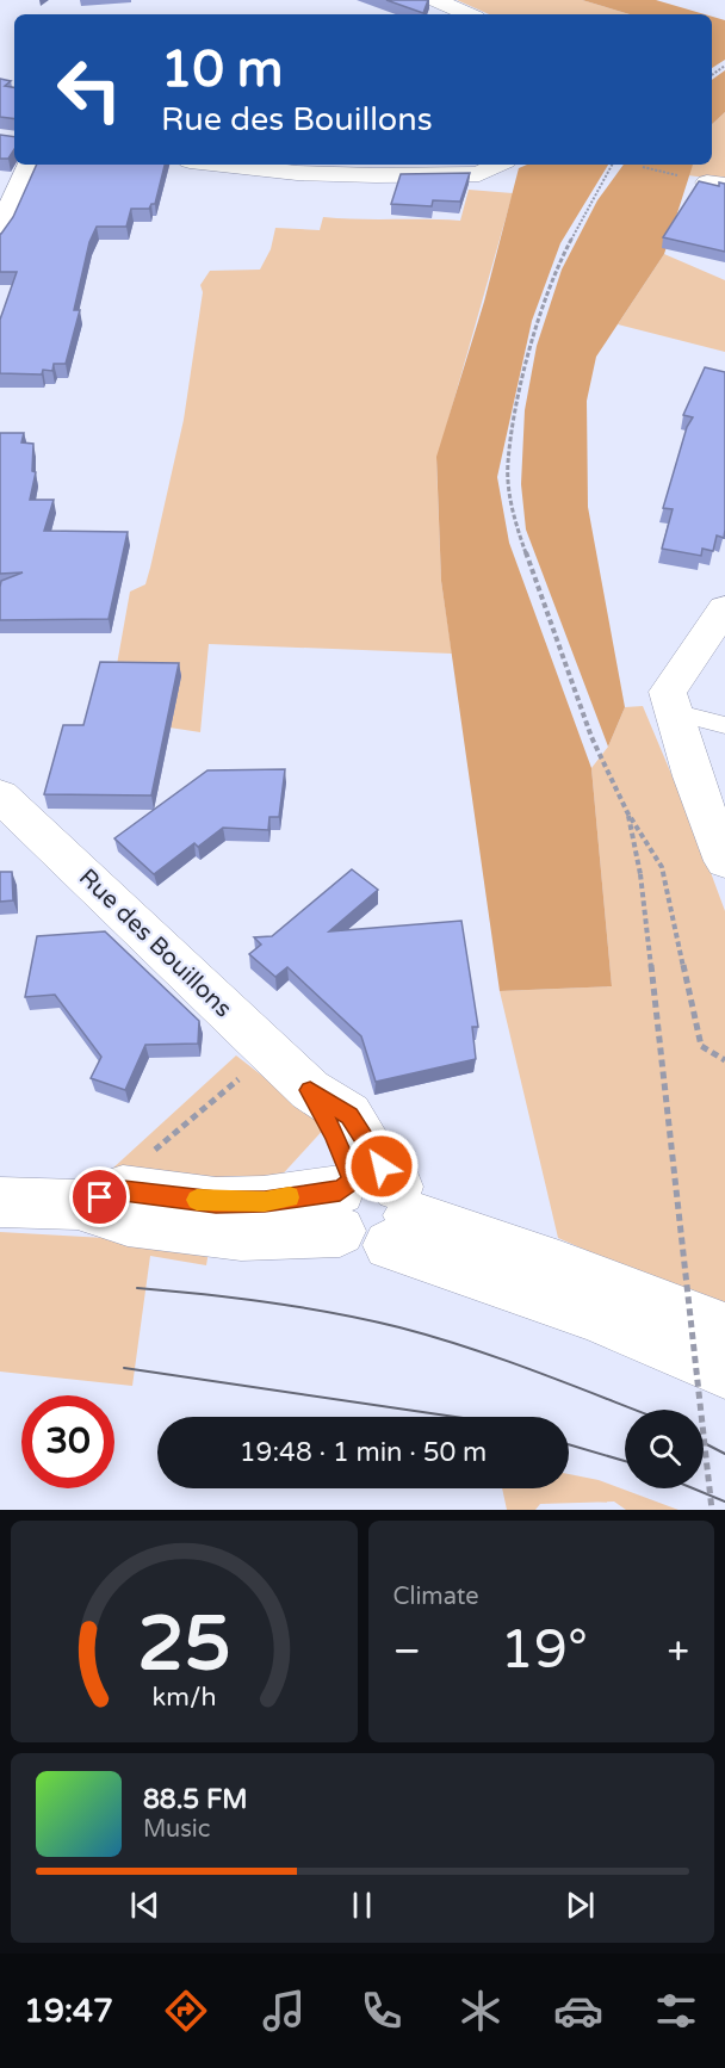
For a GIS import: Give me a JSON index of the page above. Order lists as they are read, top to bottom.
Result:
{
  "streets": {
    "street": ["Rue des Bouillons"]
  },
  "page": {
    "turn": ["10 m", "Rue des Bouillons"],
    "limit": "30",
    "trip": "19:48 · 1 min · 50 m",
    "tile": "Climate",
    "heat": ["−", "19°", "+"],
    "song": ["88.5 FM", "Music"],
    "tabs": "19:47",
    "gauge": ["25", "km/h"]
  }
}
